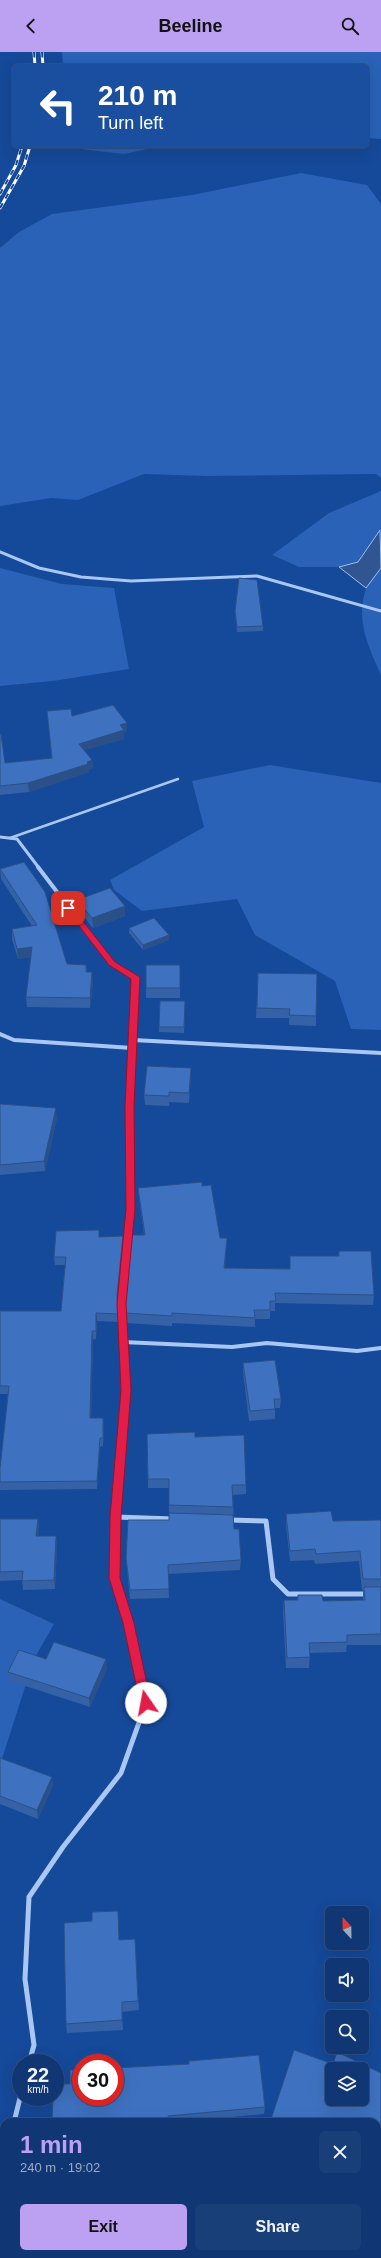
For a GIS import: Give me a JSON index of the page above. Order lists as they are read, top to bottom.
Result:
{
  "north": "top",
  "page": {
    "header": "Beeline",
    "turn": ["210 m", "Turn left"],
    "speed": "22 km/h",
    "limit": "30",
    "heading": ["1 min", "240 m · 19:02"],
    "buttons": ["Exit", "Share"]
  }
}
